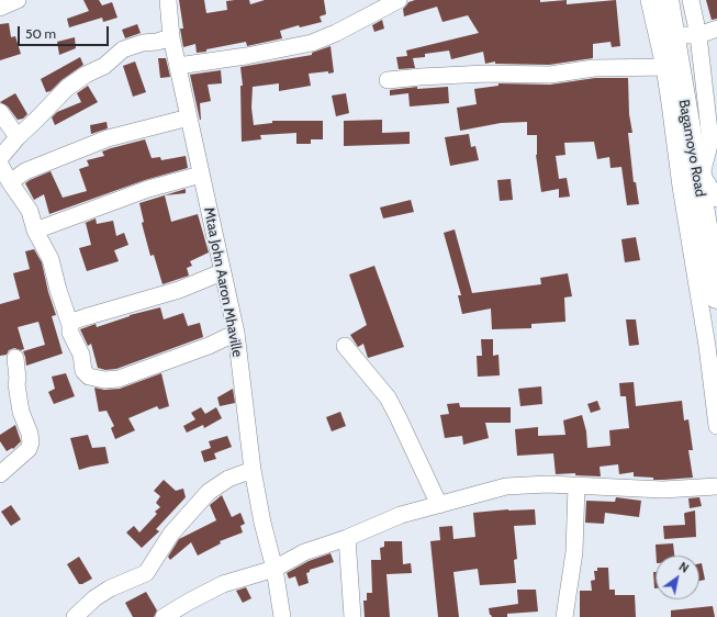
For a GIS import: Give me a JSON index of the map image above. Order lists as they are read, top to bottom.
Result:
{
  "streets": {
    "highway": ["Bagamoyo Road"],
    "street": ["Mtaa John Aaron Mhaville"]
  },
  "scale_bar": "50 m",
  "north": "top right"
}
